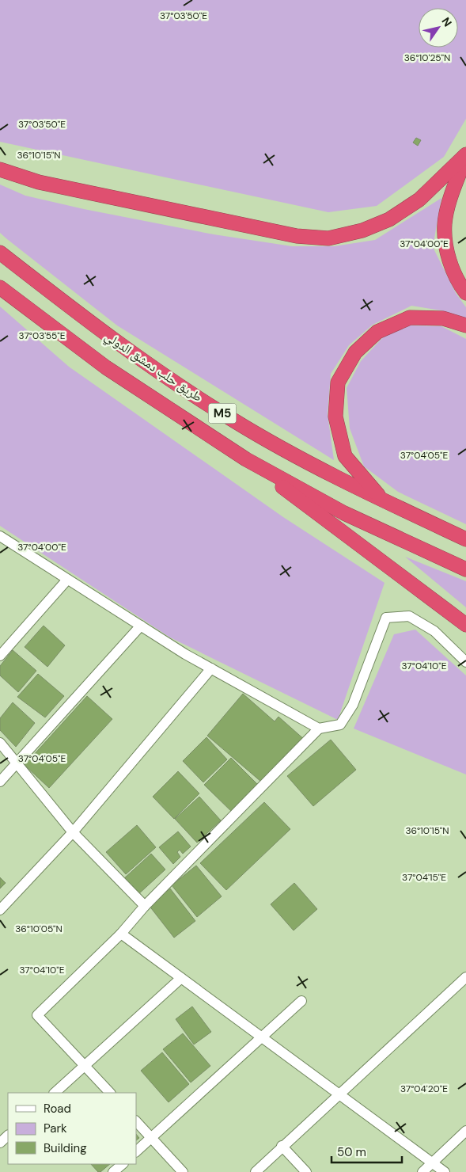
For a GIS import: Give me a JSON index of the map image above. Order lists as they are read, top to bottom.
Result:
{
  "streets": {
    "highway": ["طريق حلب دمشق الدولي", "M5"]
  },
  "legend": ["Road", "Park", "Building"],
  "scale_bar": "50 m",
  "north": "top right",
  "coordinates": [
    "37°03'50\"E",
    "36°10'25\"N",
    "36°10'15\"N",
    "37°04'00\"E",
    "37°03'55\"E",
    "37°04'05\"E",
    "37°04'10\"E",
    "37°04'15\"E",
    "36°10'05\"N",
    "37°04'20\"E"
  ]
}
